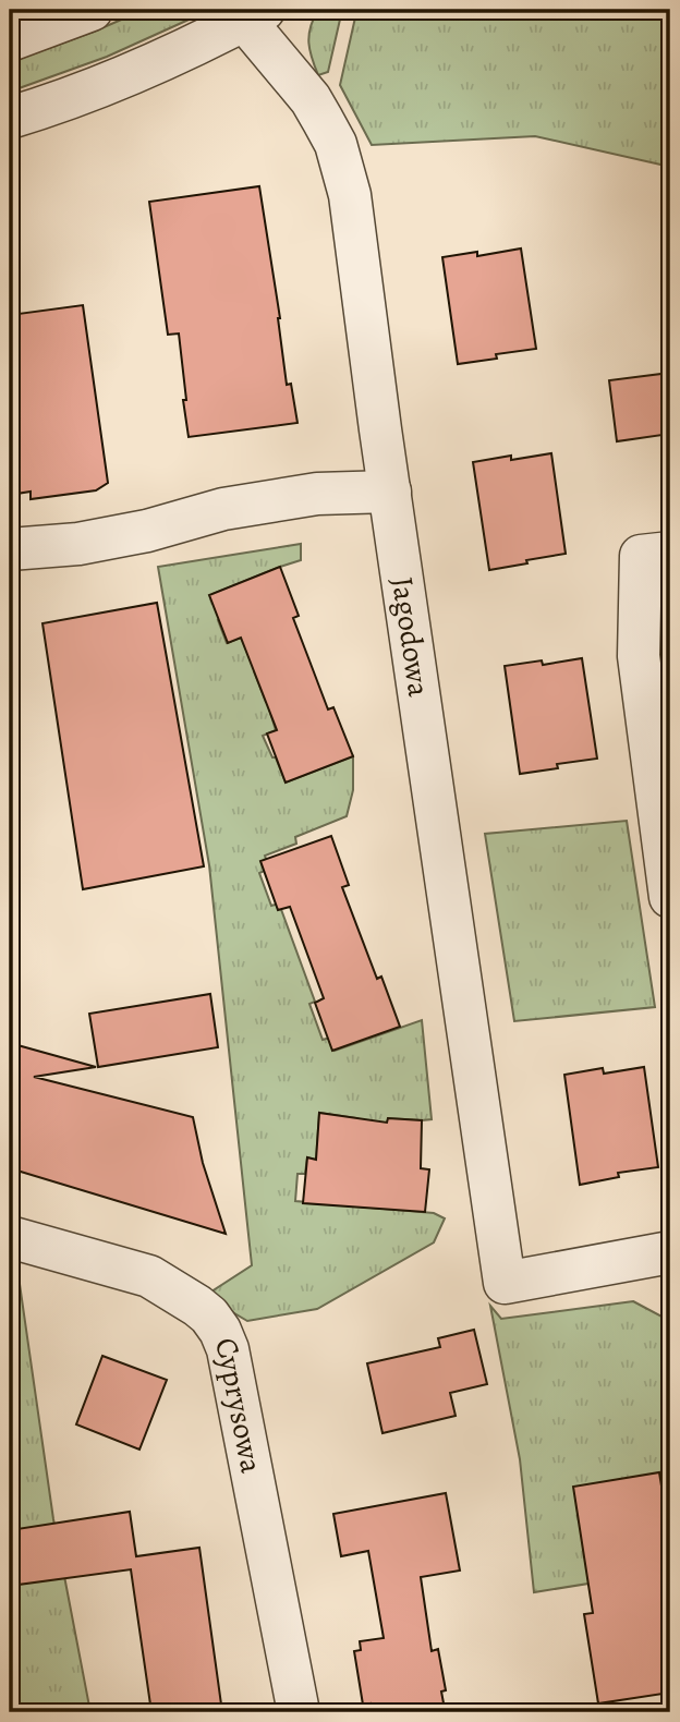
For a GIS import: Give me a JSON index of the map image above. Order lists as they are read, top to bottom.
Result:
{
  "streets": {
    "street": ["Jagodowa", "Cyprysowa"]
  }
}
